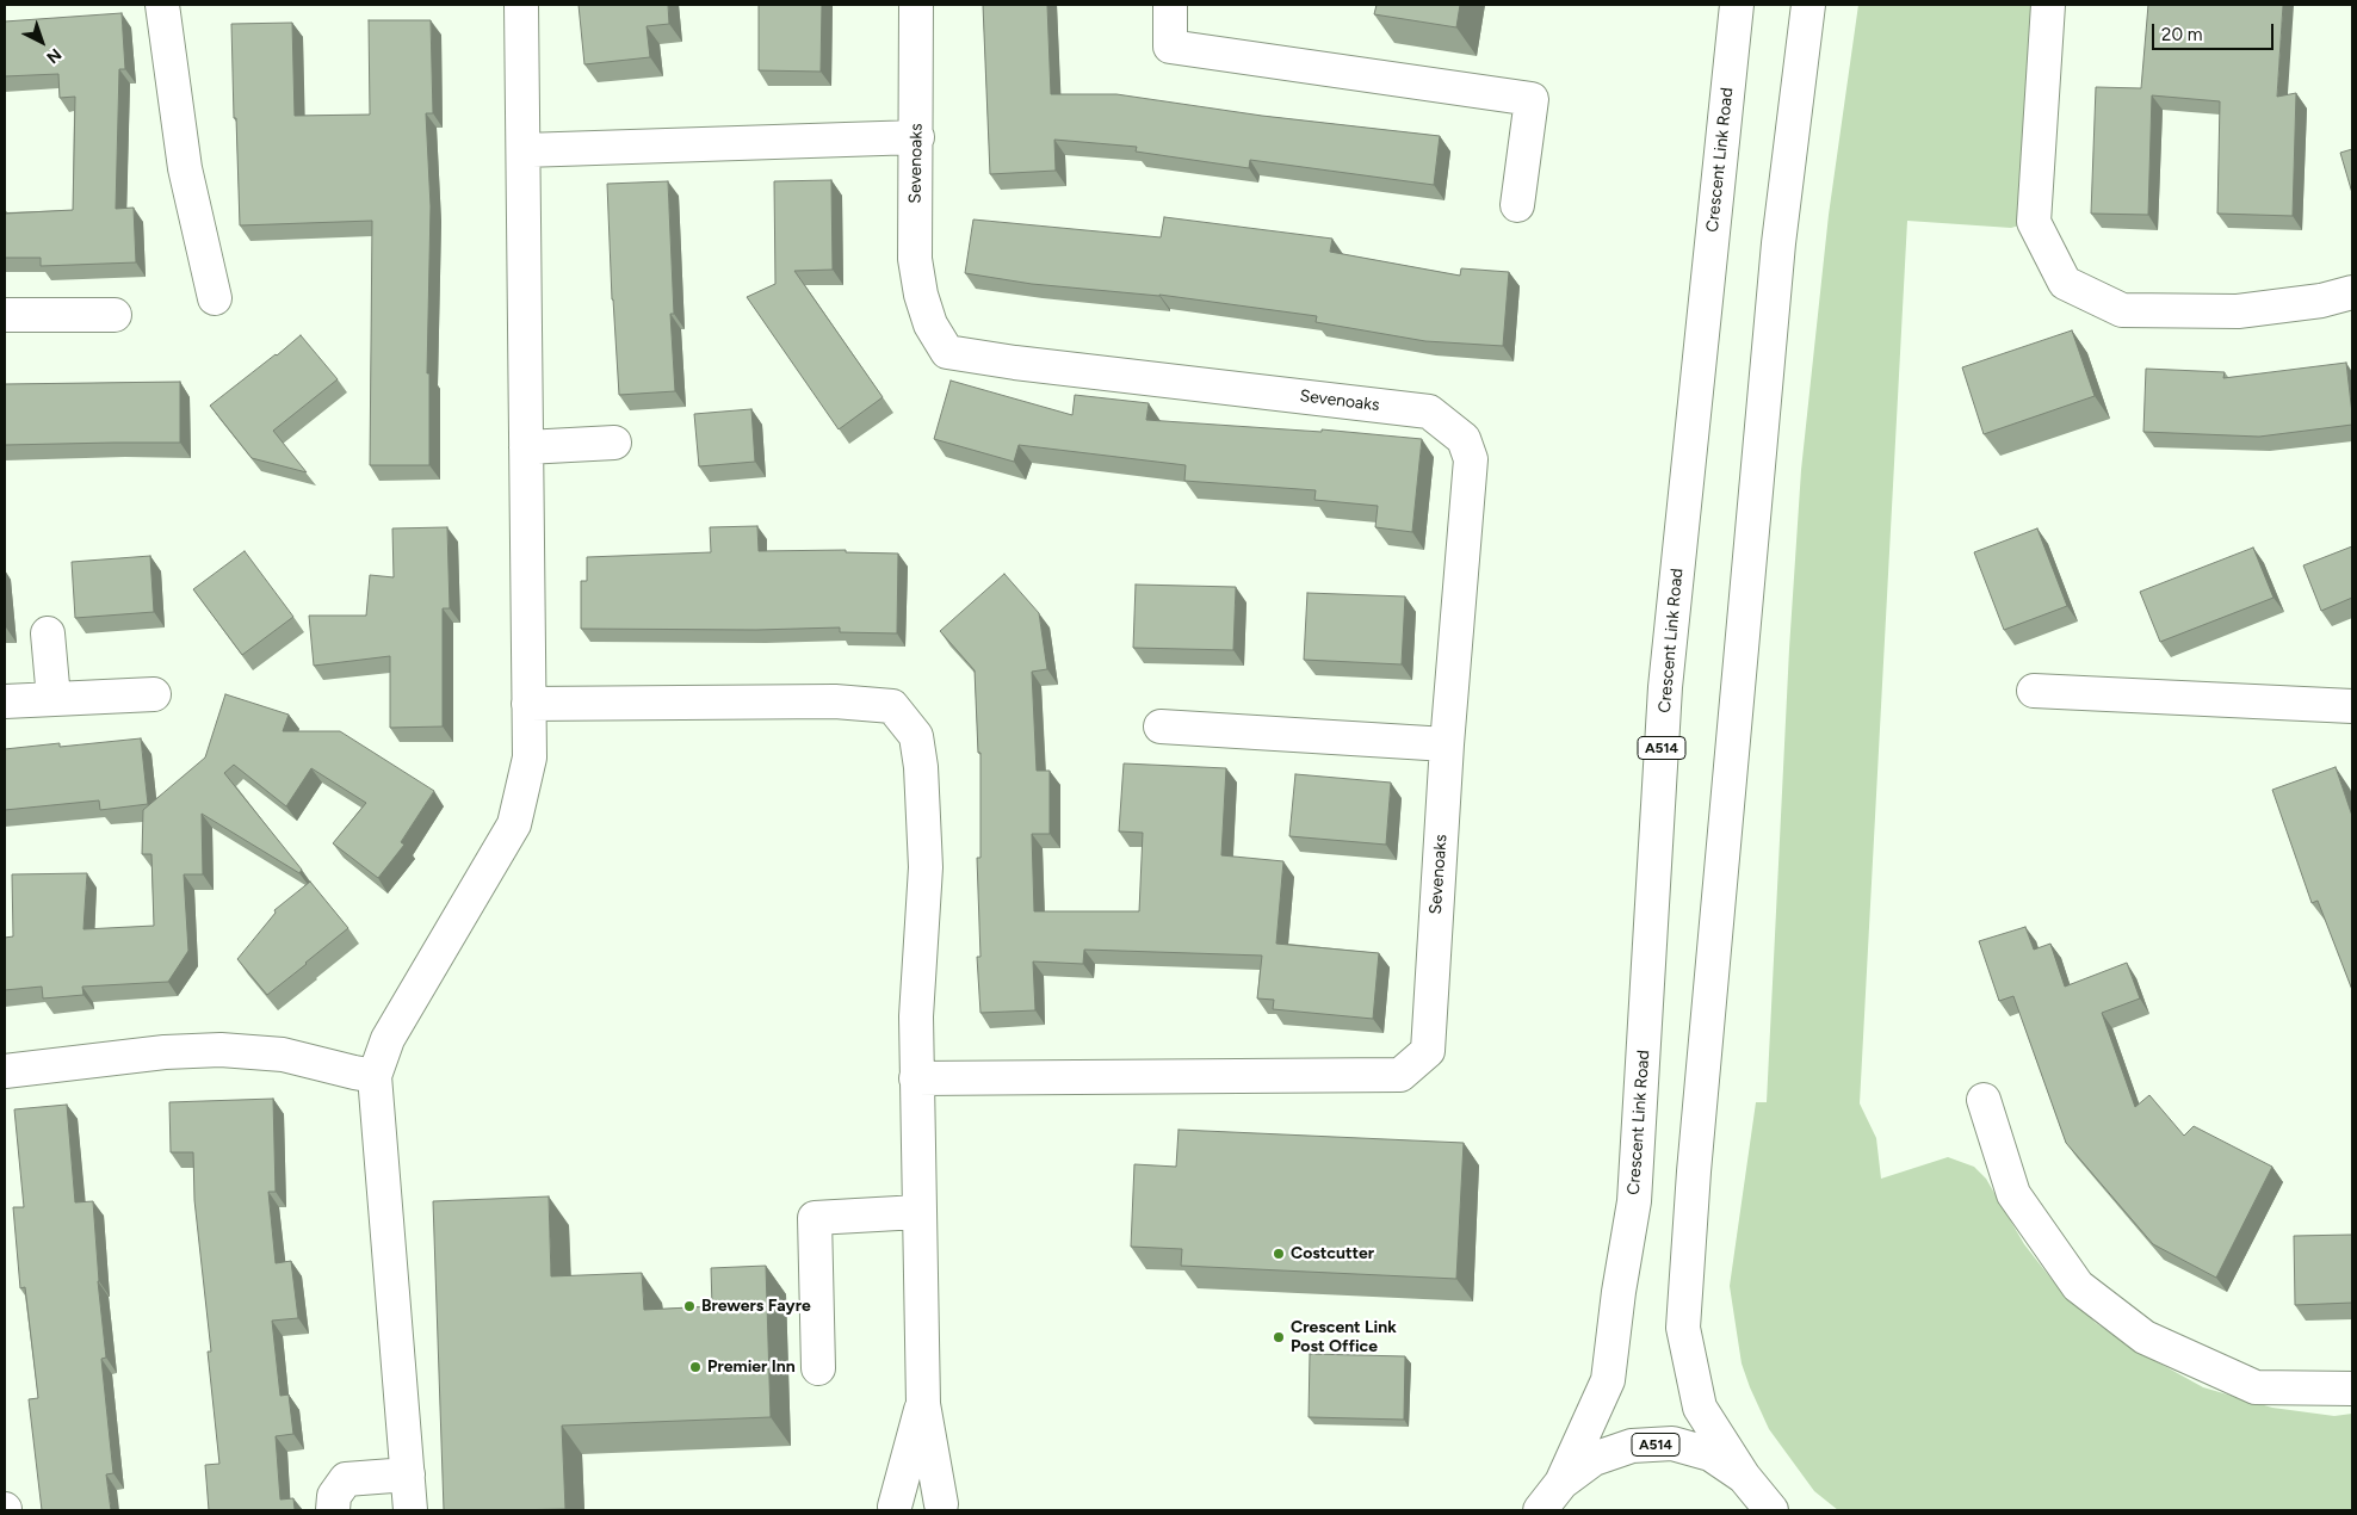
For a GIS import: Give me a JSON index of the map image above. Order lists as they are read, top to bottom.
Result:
{
  "streets": {
    "main road": ["Crescent Link Road", "Sevenoaks", "A514"]
  },
  "crossings": [
    ["Crescent Link Road", "A514"]
  ],
  "places": [
    "Costcutter",
    "Brewers Fayre",
    "Crescent Link Post Office",
    "Premier Inn"
  ],
  "scale_bar": "20 m",
  "north": "bottom right"
}
